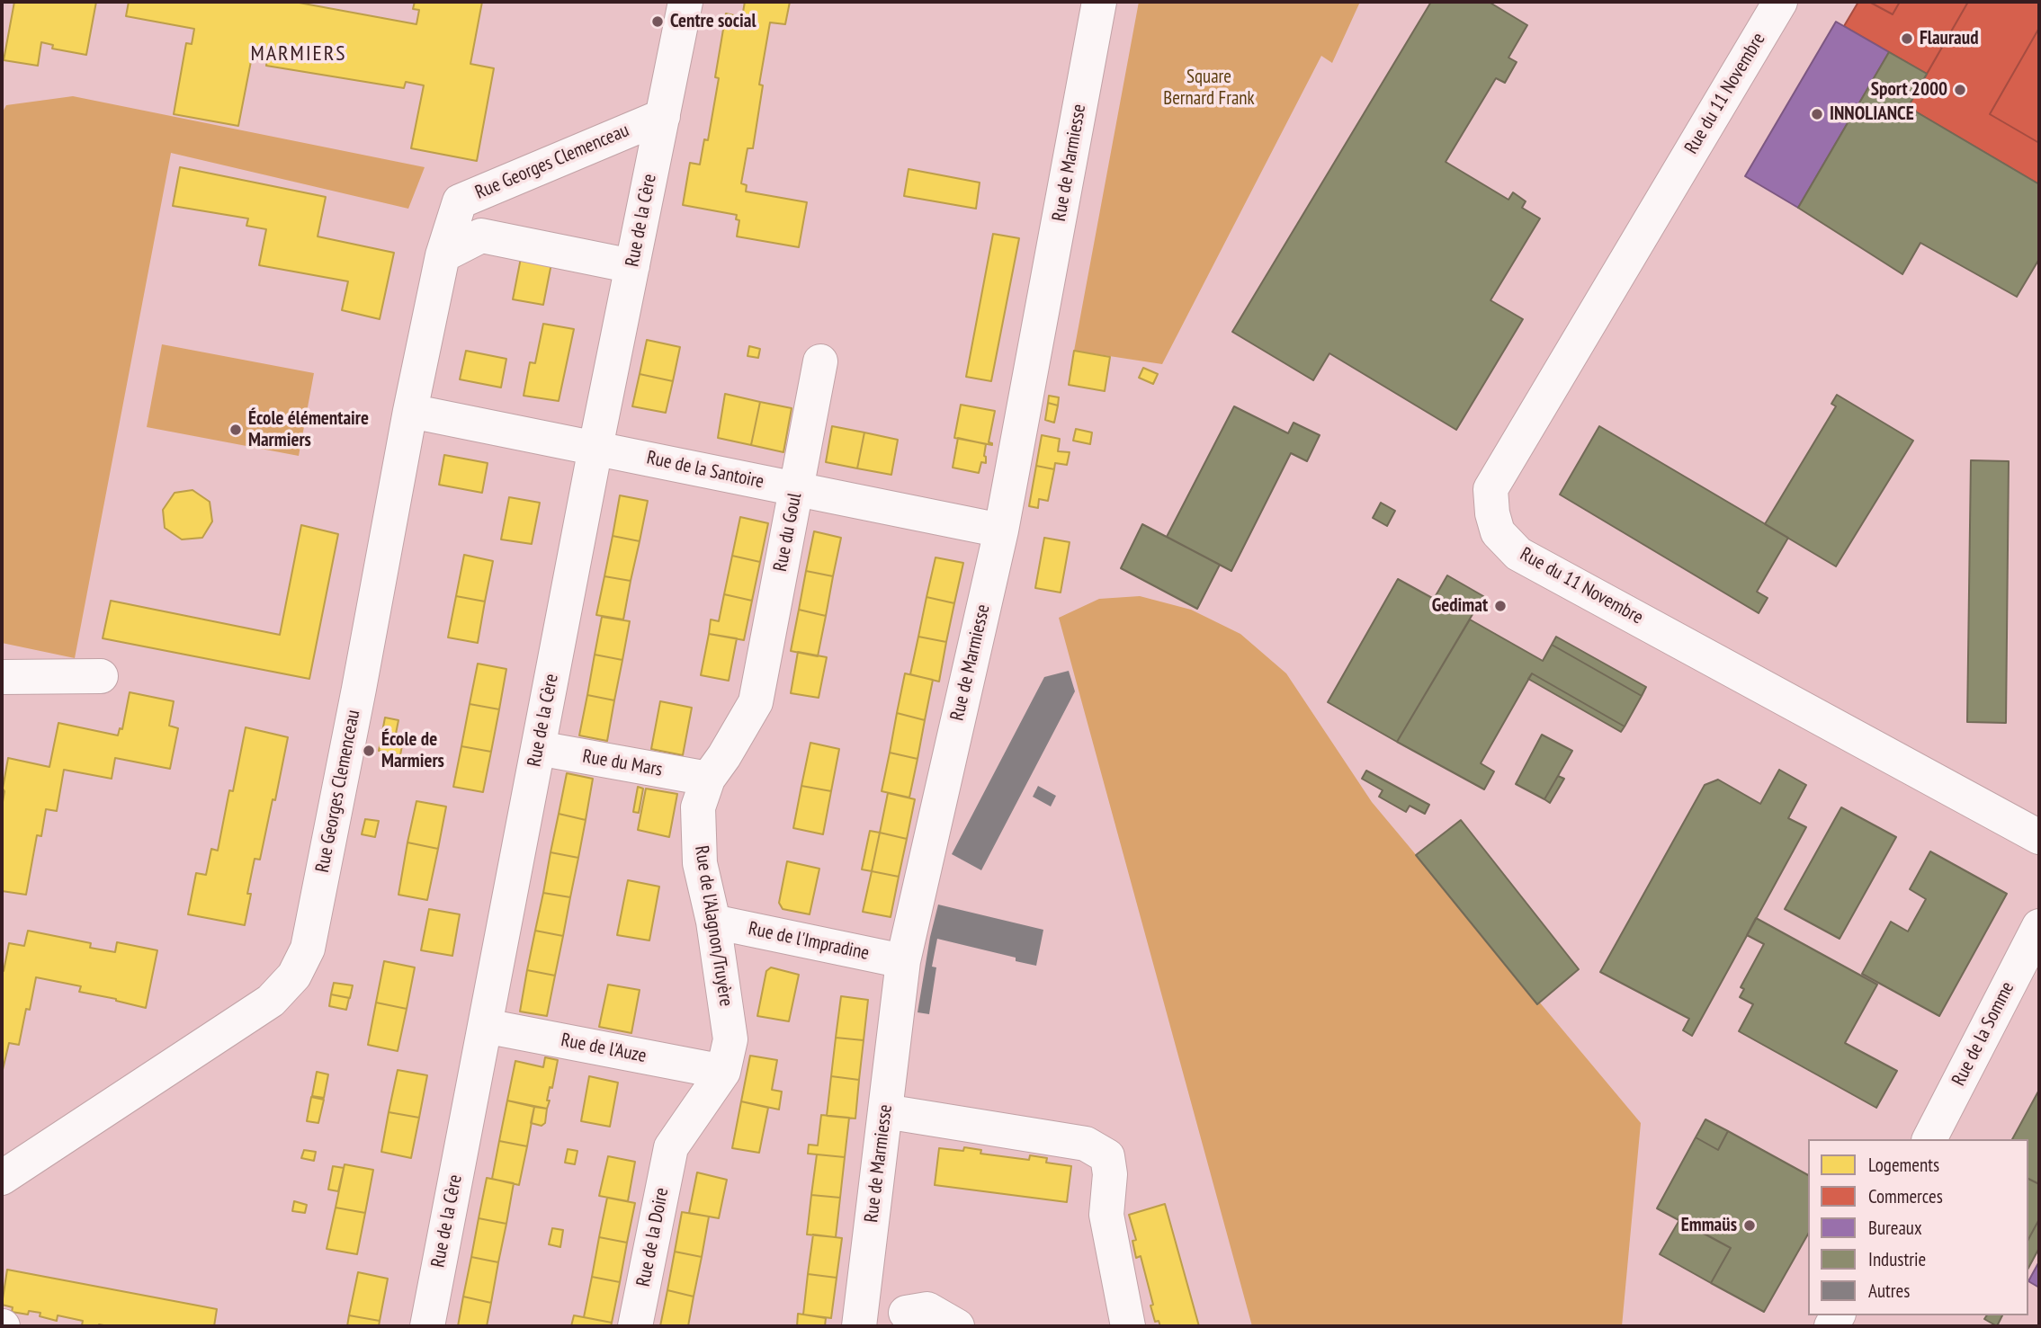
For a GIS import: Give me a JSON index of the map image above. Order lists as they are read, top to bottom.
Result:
{
  "streets": {
    "street": [
      "Rue du 11 Novembre",
      "Rue Georges Clemenceau",
      "Rue de Marmiesse",
      "Rue de la Cère",
      "Rue de la Santoire",
      "Rue du Goul",
      "Rue du Mars",
      "Rue de l'Alagnon/Truyère",
      "Rue de l'Impradine",
      "Rue de la Somme",
      "Rue de l'Auze",
      "Rue de la Doire"
    ]
  },
  "crossings": [
    ["Rue Georges Clemenceau", "Rue de la Cère"],
    ["Rue Georges Clemenceau", "Rue de la Santoire"],
    ["Rue de Marmiesse", "Rue de la Santoire"],
    ["Rue de Marmiesse", "Rue de l'Impradine"],
    ["Rue de la Cère", "Rue de la Santoire"],
    ["Rue de la Cère", "Rue du Mars"],
    ["Rue de la Cère", "Rue de l'Auze"],
    ["Rue de la Santoire", "Rue du Goul"],
    ["Rue du Goul", "Rue de l'Alagnon/Truyère"],
    ["Rue du Mars", "Rue de l'Alagnon/Truyère"],
    ["Rue de l'Alagnon/Truyère", "Rue de l'Impradine"],
    ["Rue de l'Alagnon/Truyère", "Rue de l'Auze"],
    ["Rue de l'Alagnon/Truyère", "Rue de la Doire"]
  ],
  "districts": ["MARMIERS"],
  "parks": ["Square Bernard Frank"],
  "places": [
    "Centre social",
    "Flauraud",
    "Sport 2000",
    "INNOLIANCE",
    "École élémentaire Marmiers",
    "Gedimat",
    "École de Marmiers",
    "Emmaüs"
  ],
  "legend": [
    "Logements",
    "Commerces",
    "Bureaux",
    "Industrie",
    "Autres"
  ]
}
